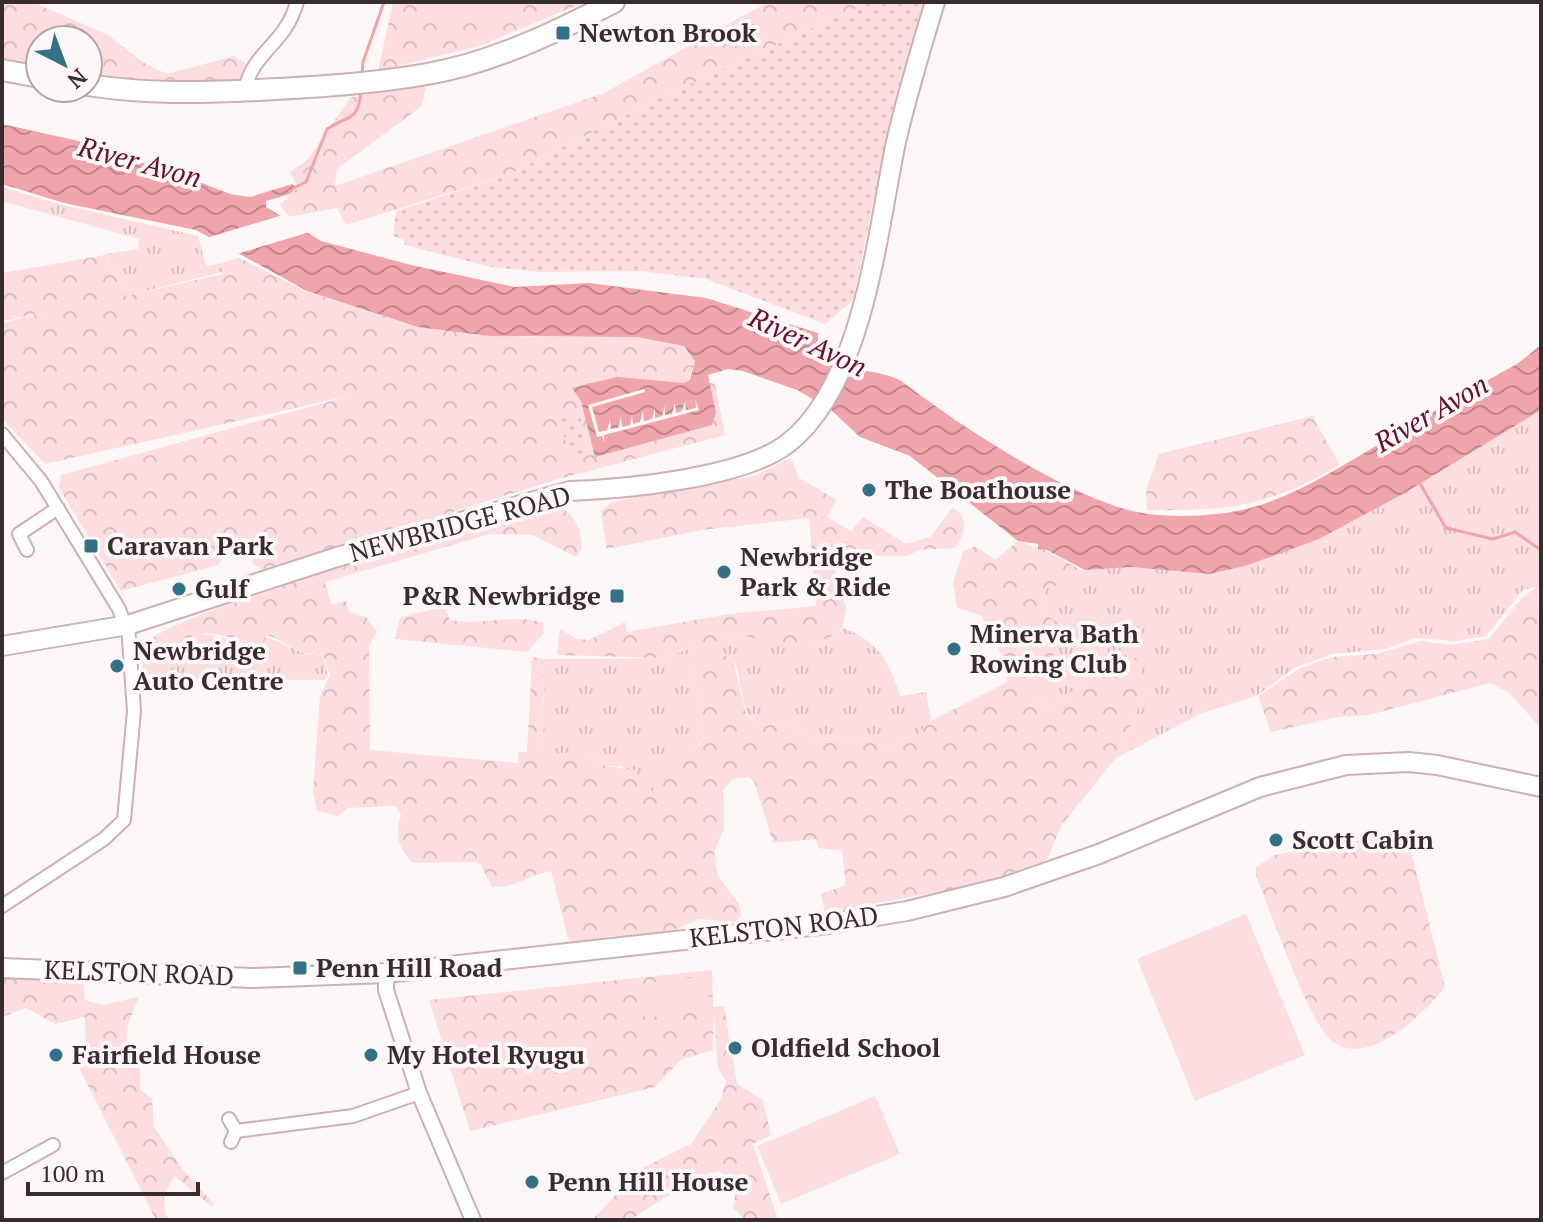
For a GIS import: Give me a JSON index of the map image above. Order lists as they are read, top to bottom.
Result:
{
  "streets": {
    "main road": ["NEWBRIDGE ROAD", "KELSTON ROAD"]
  },
  "water": ["River Avon"],
  "places": {
    "transit": [
      "Newton Brook",
      "Caravan Park",
      "P&R Newbridge",
      "Penn Hill Road"
    ],
    "other": [
      "The Boathouse",
      "Newbridge Park & Ride",
      "Gulf",
      "Minerva Bath Rowing Club",
      "Newbridge Auto Centre",
      "Scott Cabin",
      "Oldfield School",
      "Fairfield House",
      "My Hotel Ryugu",
      "Penn Hill House"
    ]
  },
  "scale_bar": "100 m",
  "north": "bottom right"
}
